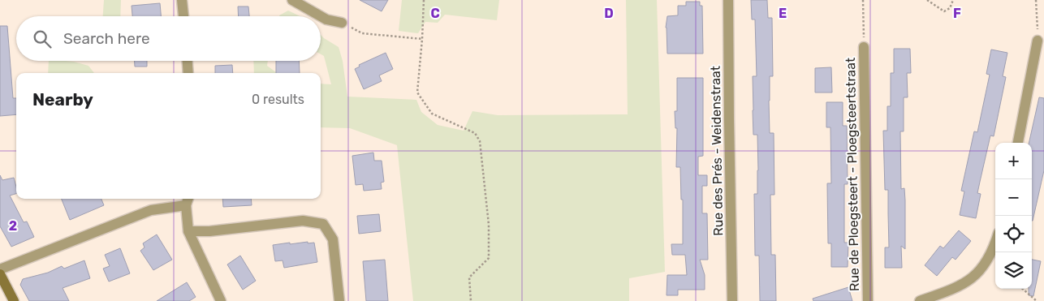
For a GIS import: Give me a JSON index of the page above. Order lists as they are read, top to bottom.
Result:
{
  "streets": {
    "street": ["Rue des Prés - Weidenstraat", "Rue de Ploegsteert - Ploegsteertstraat"]
  },
  "page": {
    "search": "Search here",
    "heading": ["Nearby", "0 results"],
    "map_buttons": ["+", "−"]
  },
  "grid": {
    "columns": [
      "C",
      "D",
      "E",
      "F"
    ],
    "rows": ["2"]
  }
}
